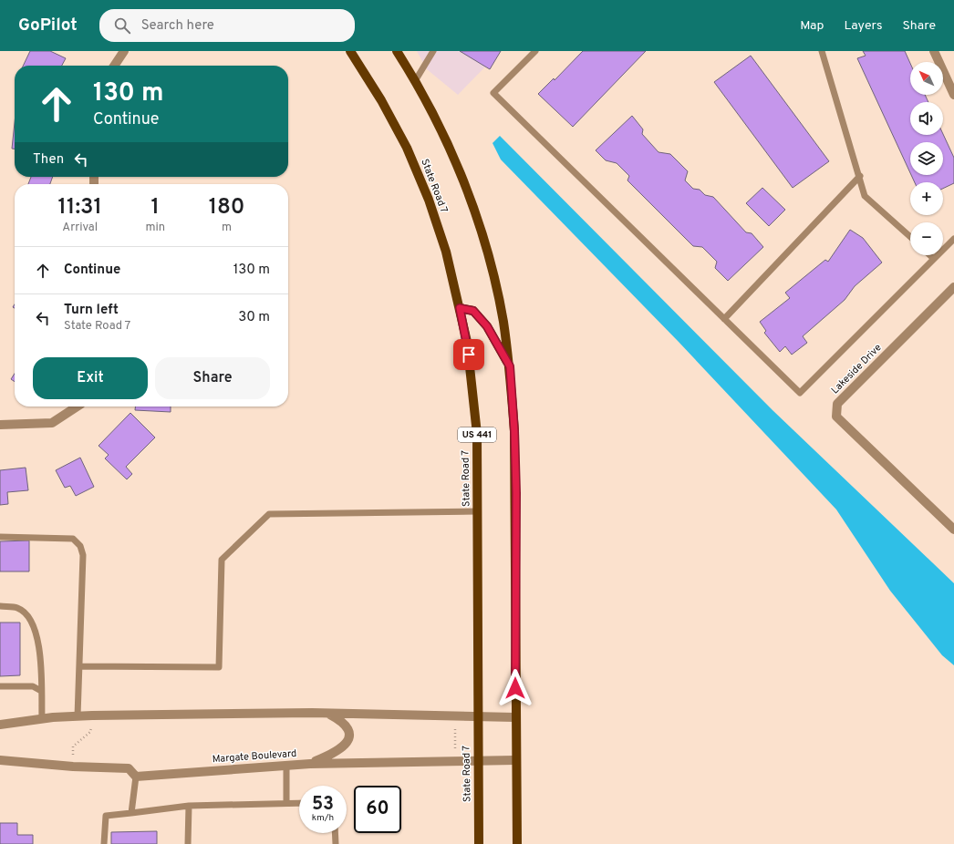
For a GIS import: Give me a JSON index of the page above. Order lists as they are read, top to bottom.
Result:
{
  "streets": {
    "main road": ["State Road 7", "US 441"],
    "street": ["Lakeside Drive", "Margate Boulevard"]
  },
  "crossings": [
    ["State Road 7", "Margate Boulevard"]
  ],
  "north": "top left",
  "page": {
    "header": "GoPilot",
    "search": "Search here",
    "nav": ["Map", "Layers", "Share"],
    "map_buttons": ["+", "−"],
    "turn": ["130 m", "Continue"],
    "then": "Then",
    "eta": [
      "11:31",
      "Arrival",
      "1",
      "min",
      "180",
      "m"
    ],
    "list": [
      {
        "name": "Continue",
        "value": "130 m"
      },
      {
        "name": "Turn left",
        "note": "State Road 7",
        "value": "30 m"
      }
    ],
    "buttons": ["Exit", "Share"],
    "speed": "53 km/h",
    "limit": "60"
  }
}
